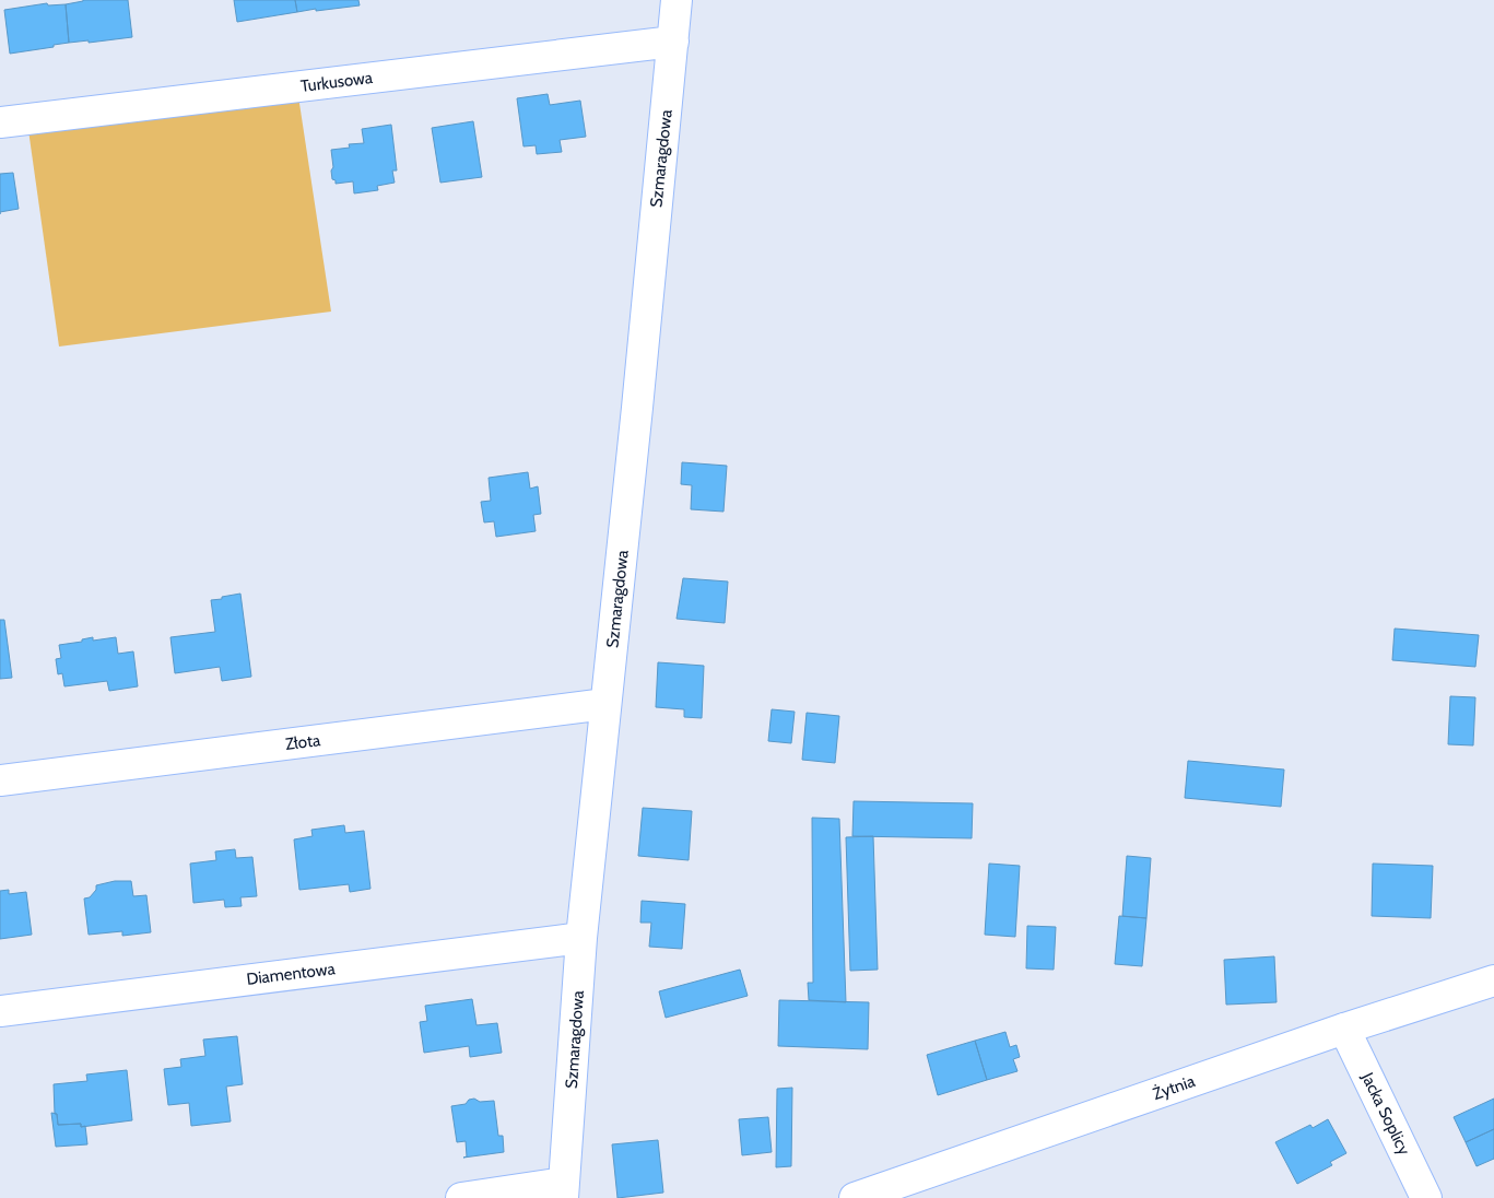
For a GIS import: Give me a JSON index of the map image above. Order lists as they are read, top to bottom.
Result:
{
  "streets": {
    "street": [
      "Turkusowa",
      "Szmaragdowa",
      "Złota",
      "Diamentowa",
      "Żytnia",
      "Jacka Soplicy"
    ]
  },
  "crossings": [
    ["Turkusowa", "Szmaragdowa"],
    ["Szmaragdowa", "Złota"],
    ["Szmaragdowa", "Diamentowa"],
    ["Żytnia", "Jacka Soplicy"]
  ]
}
